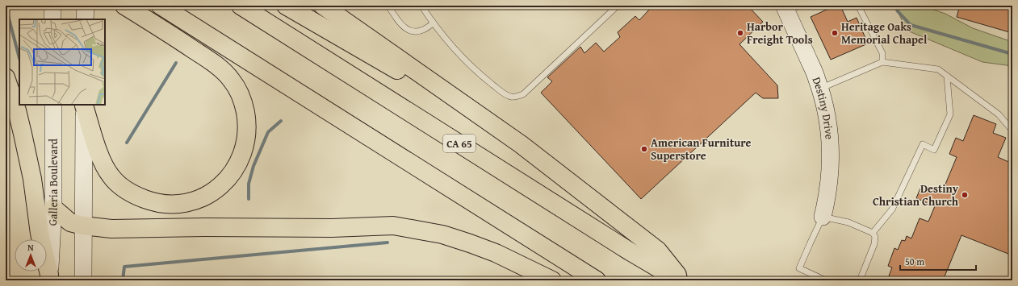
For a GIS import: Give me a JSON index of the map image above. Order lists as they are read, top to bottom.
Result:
{
  "streets": {
    "highway": ["CA 65"],
    "main road": ["Destiny Drive", "Galleria Boulevard"]
  },
  "places": [
    "Harbor Freight Tools",
    "Heritage Oaks Memorial Chapel",
    "American Furniture Superstore",
    "Destiny Christian Church"
  ],
  "scale_bar": "50 m",
  "north": "top"
}
